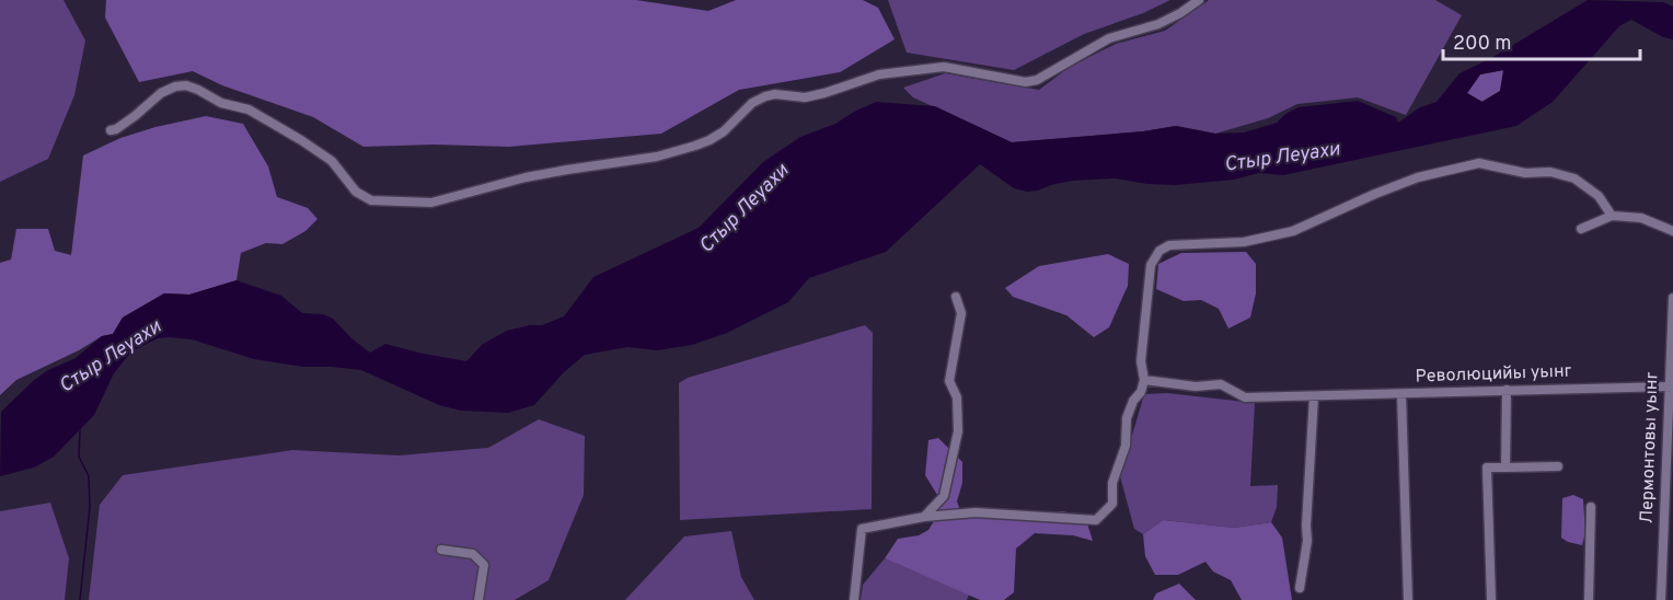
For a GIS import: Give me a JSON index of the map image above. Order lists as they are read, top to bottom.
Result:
{
  "streets": {
    "street": ["Революцийы уынг", "Лермонтовы уынг"]
  },
  "crossings": [
    ["Революцийы уынг", "Лермонтовы уынг"]
  ],
  "water": ["Стыр Леуахи"],
  "scale_bar": "200 m"
}
